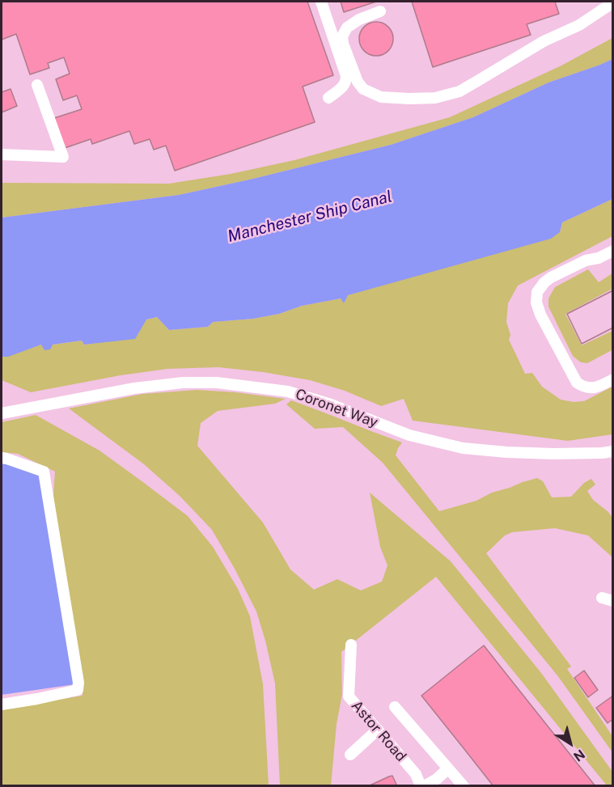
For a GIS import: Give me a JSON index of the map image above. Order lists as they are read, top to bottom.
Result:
{
  "streets": {
    "street": ["Coronet Way", "Astor Road"]
  },
  "water": ["Manchester Ship Canal"],
  "north": "bottom right"
}
